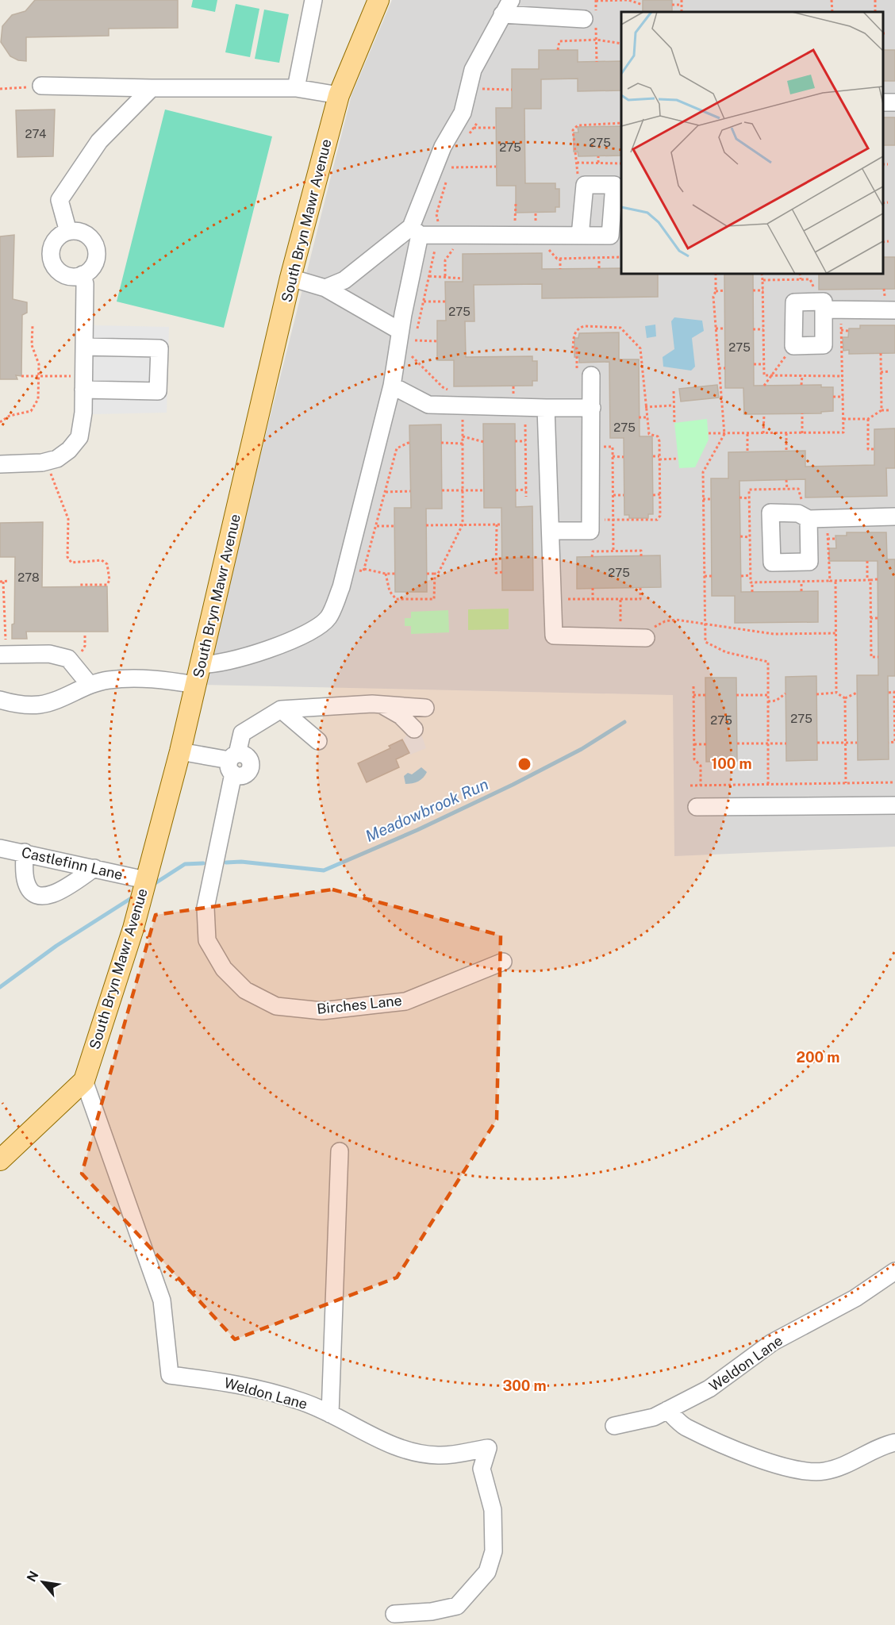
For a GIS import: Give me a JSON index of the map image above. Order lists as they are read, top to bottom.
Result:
{
  "streets": {
    "main road": ["South Bryn Mawr Avenue"],
    "street": ["Castlefinn Lane", "Birches Lane", "Weldon Lane"]
  },
  "crossings": [
    ["South Bryn Mawr Avenue", "Castlefinn Lane"],
    ["South Bryn Mawr Avenue", "Weldon Lane"]
  ],
  "water": ["Meadowbrook Run"],
  "house_numbers": [
    "274",
    "275",
    "275",
    "275",
    "275",
    "275",
    "275",
    "278",
    "275",
    "275"
  ],
  "north": "top left",
  "rings": ["100 m", "200 m", "300 m"]
}
